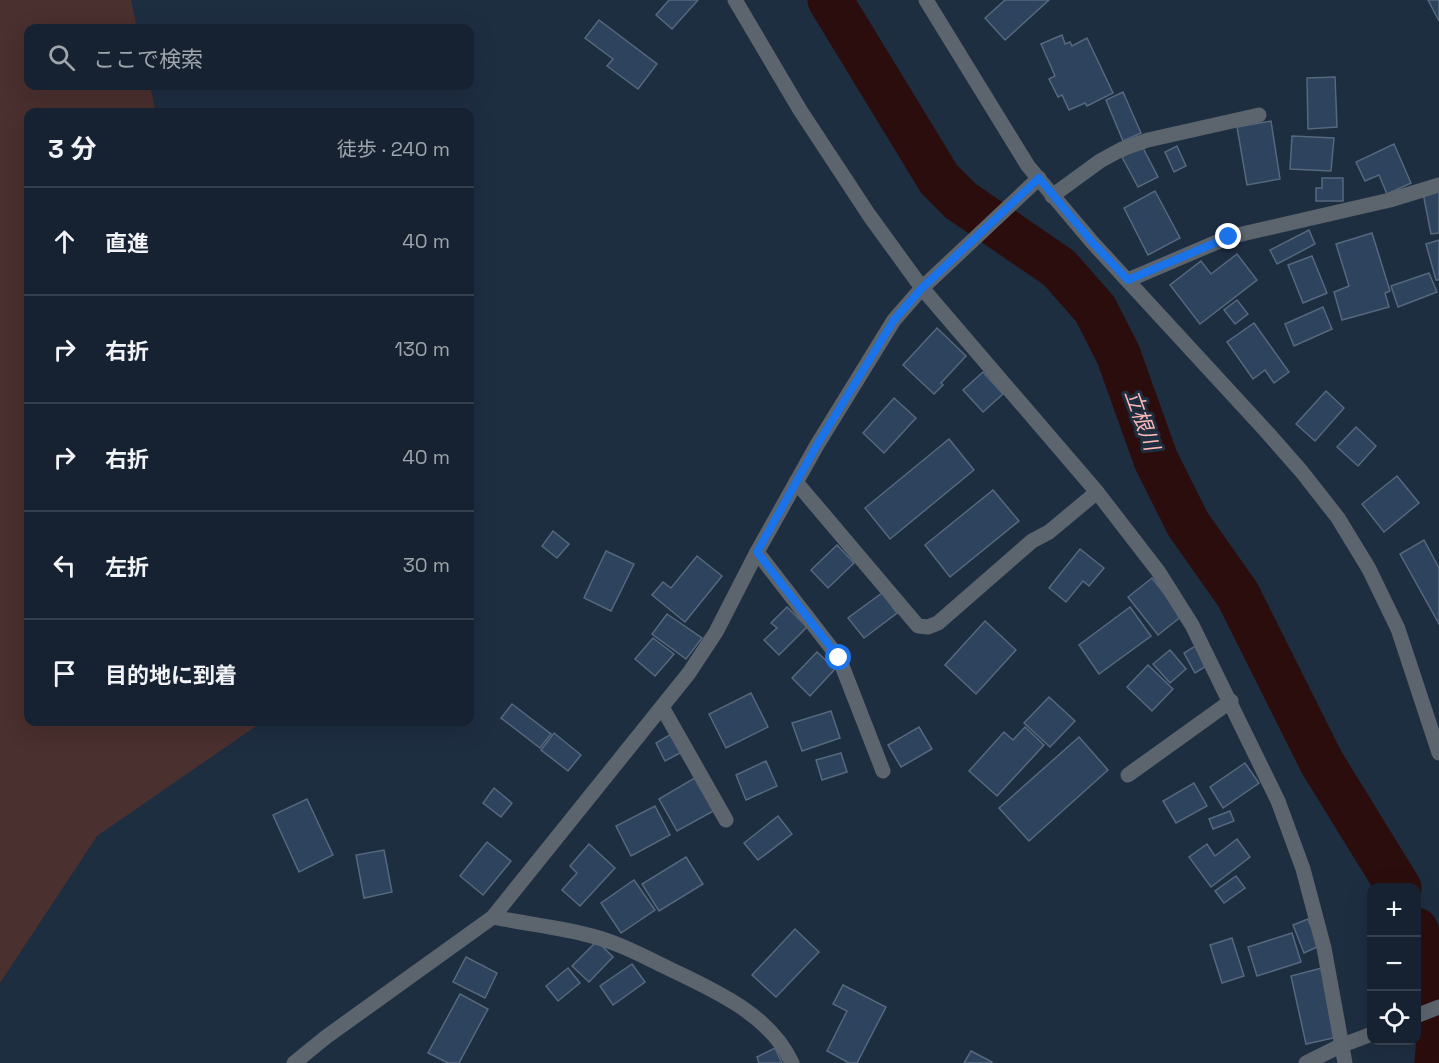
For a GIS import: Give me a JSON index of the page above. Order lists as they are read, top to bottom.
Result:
{
  "water": ["立根川"],
  "page": {
    "search": "ここで検索",
    "heading": ["3 分", "徒歩 · 240 m"],
    "list": [
      ["直進", "40 m"],
      ["右折", "130 m"],
      ["右折", "40 m"],
      ["左折", "30 m"],
      "目的地に到着"
    ],
    "map_buttons": ["+", "−"]
  }
}
